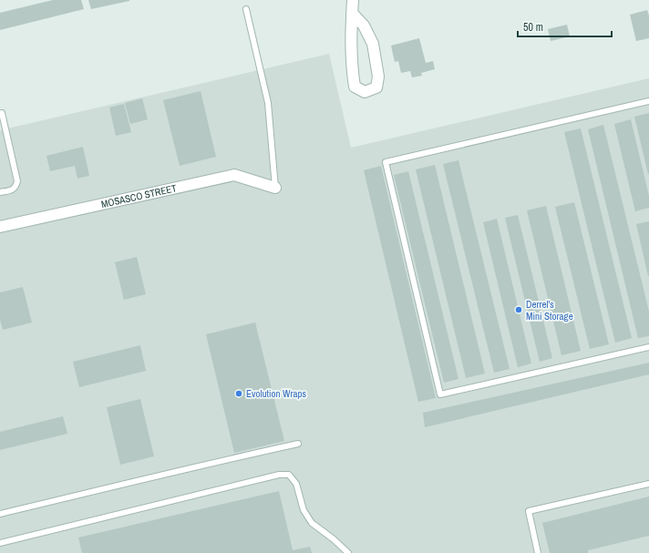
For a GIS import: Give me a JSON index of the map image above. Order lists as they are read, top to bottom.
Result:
{
  "streets": {
    "street": ["MOSASCO STREET"]
  },
  "places": ["Derrel's Mini Storage", "Evolution Wraps"],
  "scale_bar": "50 m"
}
